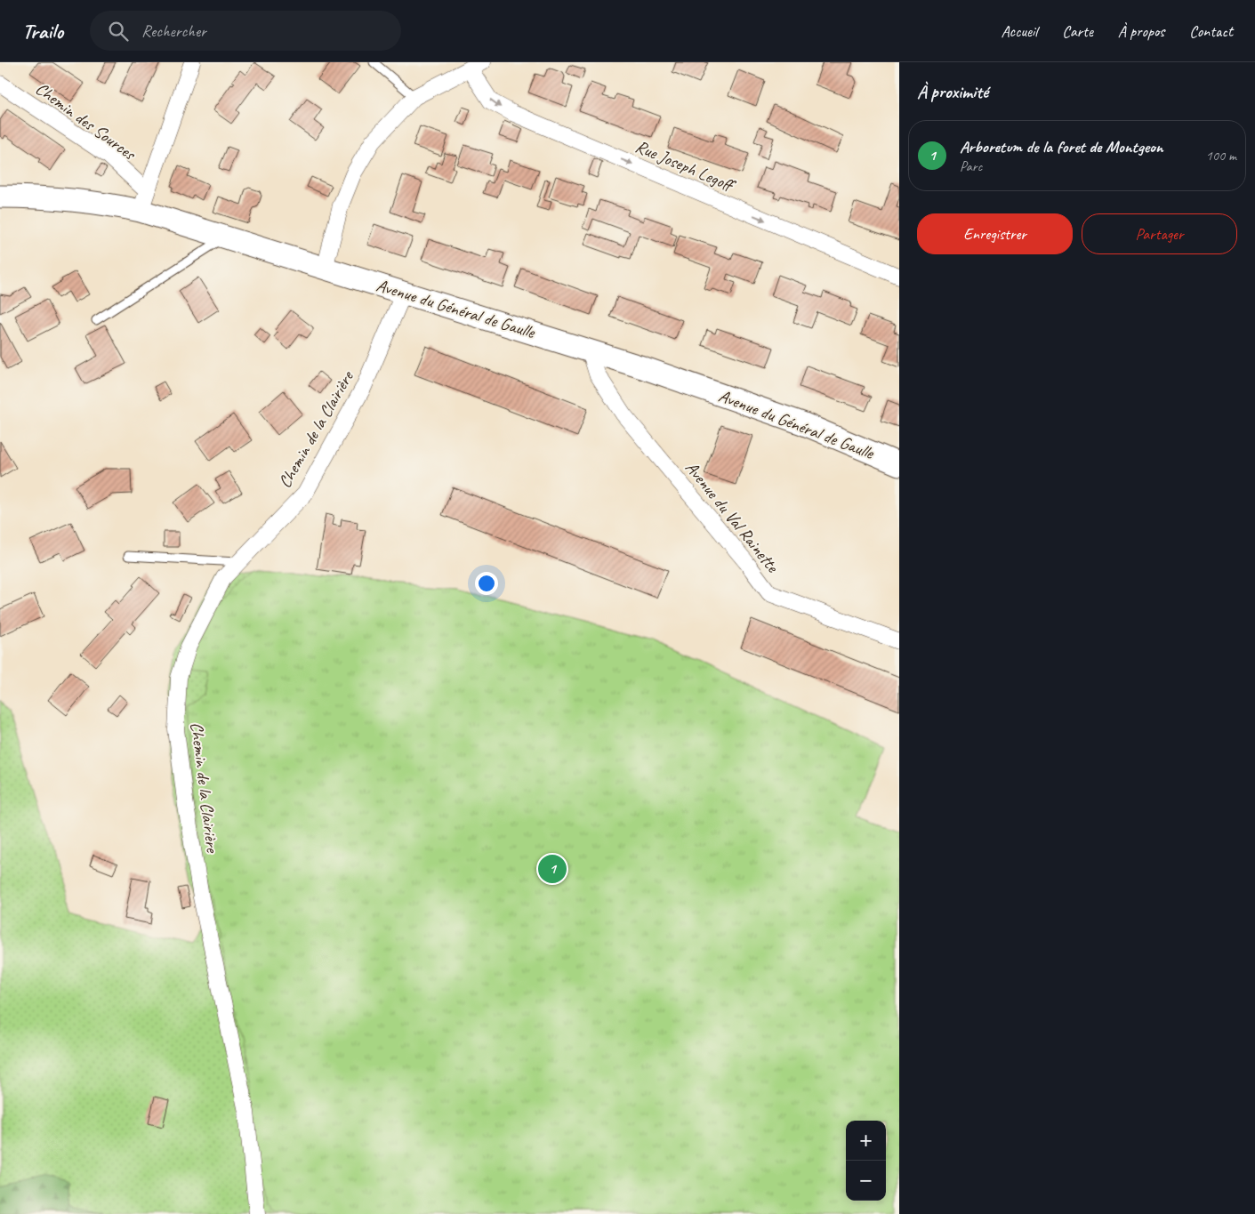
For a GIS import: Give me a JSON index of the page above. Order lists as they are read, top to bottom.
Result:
{
  "streets": {
    "street": [
      "Chemin des Sources",
      "Rue Joseph Legoff",
      "Avenue du Général de Gaulle",
      "Chemin de la Clairière",
      "Avenue du Val Rainette"
    ]
  },
  "crossings": [
    ["Chemin des Sources", "Avenue du Général de Gaulle"],
    ["Avenue du Général de Gaulle", "Chemin de la Clairière"],
    ["Avenue du Général de Gaulle", "Avenue du Val Rainette"]
  ],
  "one_way": ["Rue Joseph Legoff"],
  "page": {
    "header": "Trailo",
    "search": "Rechercher",
    "nav": [
      "Accueil",
      "Carte",
      "À propos",
      "Contact"
    ],
    "heading": "À proximité",
    "list": [
      {
        "mark": "1",
        "name": "Arboretum de la foret de Montgeon",
        "note": "Parc",
        "value": "100 m"
      }
    ],
    "buttons": ["Enregistrer", "Partager"],
    "pins": "1",
    "map_buttons": ["+", "−"]
  }
}
